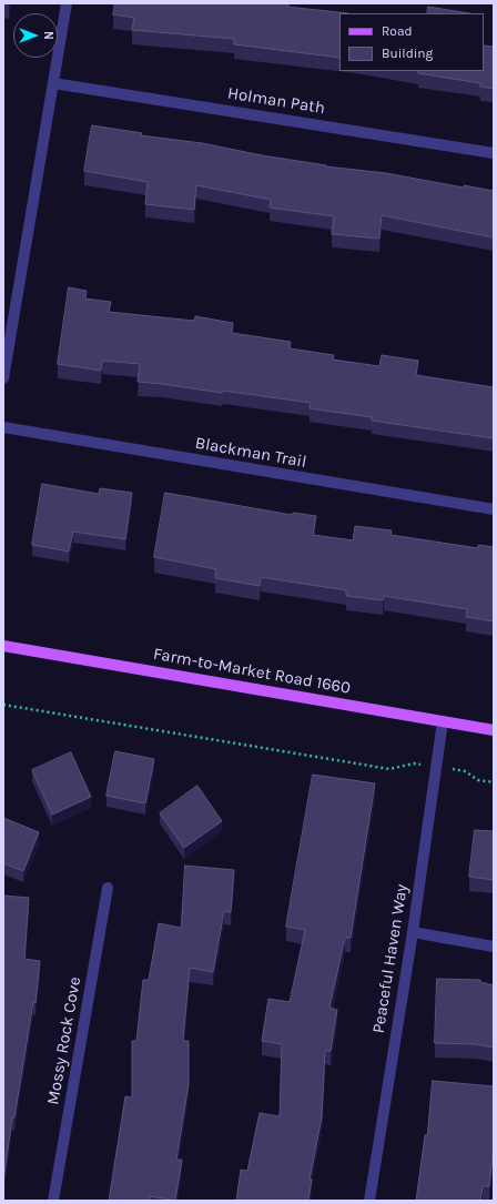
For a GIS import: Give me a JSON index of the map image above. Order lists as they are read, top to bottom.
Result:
{
  "streets": {
    "main road": ["Farm-to-Market Road 1660"],
    "street": [
      "Holman Path",
      "Blackman Trail",
      "Peaceful Haven Way",
      "Mossy Rock Cove"
    ]
  },
  "crossings": [
    ["Farm-to-Market Road 1660", "Peaceful Haven Way"]
  ],
  "legend": ["Road", "Building"],
  "north": "right"
}
